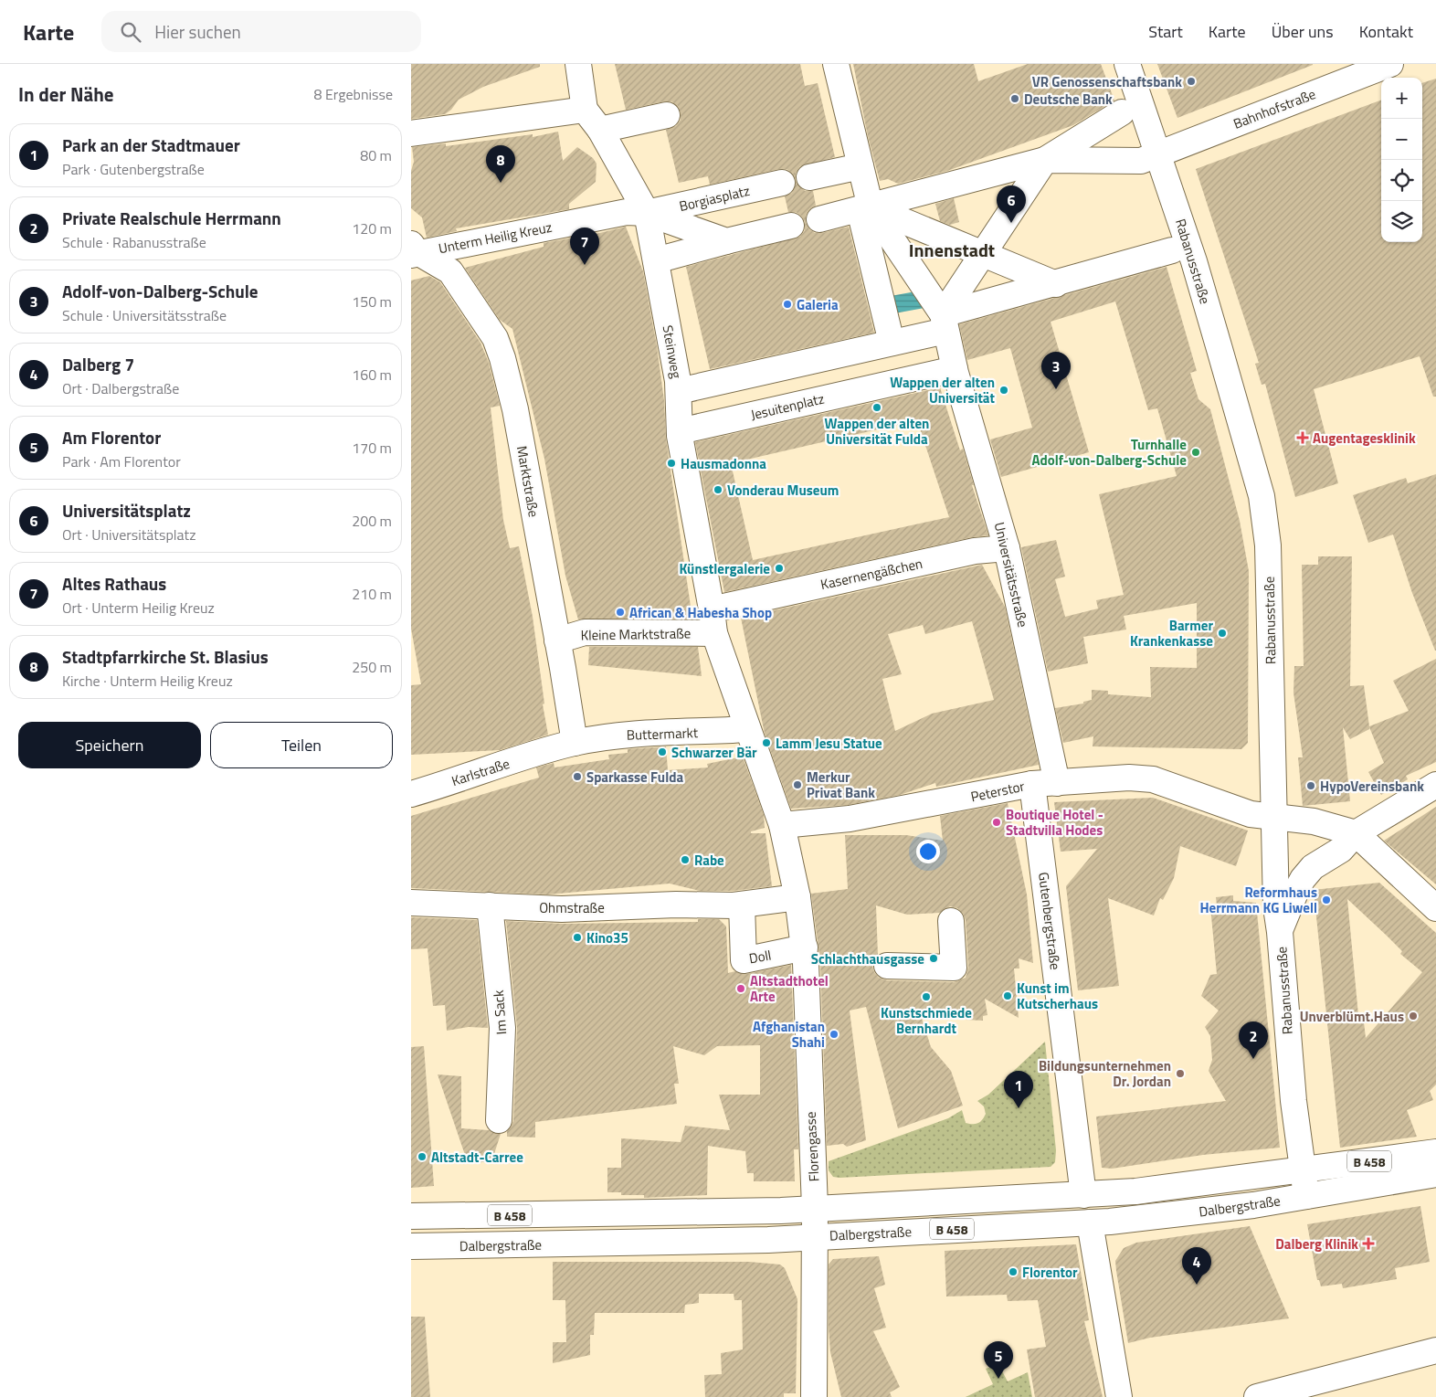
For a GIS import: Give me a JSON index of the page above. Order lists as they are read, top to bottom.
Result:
{
  "streets": {
    "street": [
      "Bahnhofstraße",
      "Borgiasplatz",
      "Unterm Heilig Kreuz",
      "Rabanusstraße",
      "Steinweg",
      "Jesuitenplatz",
      "Marktstraße",
      "Kasernengäßchen",
      "Universitätsstraße",
      "Kleine Marktstraße",
      "Buttermarkt",
      "Karlstraße",
      "Peterstor",
      "Ohmstraße",
      "Gutenbergstraße",
      "Doll",
      "Im Sack",
      "Florengasse",
      "B 458",
      "Dalbergstraße"
    ]
  },
  "crossings": [
    ["Bahnhofstraße", "Rabanusstraße"],
    ["Borgiasplatz", "Unterm Heilig Kreuz"],
    ["Borgiasplatz", "Steinweg"],
    ["Unterm Heilig Kreuz", "Steinweg"],
    ["Unterm Heilig Kreuz", "Marktstraße"],
    ["Rabanusstraße", "Peterstor"],
    ["Rabanusstraße", "Dalbergstraße"],
    ["Steinweg", "Jesuitenplatz"],
    ["Steinweg", "Kasernengäßchen"],
    ["Steinweg", "Kleine Marktstraße"],
    ["Jesuitenplatz", "Universitätsstraße"],
    ["Marktstraße", "Kleine Marktstraße"],
    ["Marktstraße", "Buttermarkt"],
    ["Kasernengäßchen", "Universitätsstraße"],
    ["Kasernengäßchen", "Kleine Marktstraße"],
    ["Universitätsstraße", "Peterstor"],
    ["Buttermarkt", "Karlstraße"],
    ["Peterstor", "Gutenbergstraße"],
    ["Ohmstraße", "Doll"],
    ["Ohmstraße", "Im Sack"],
    ["Gutenbergstraße", "Dalbergstraße"],
    ["Doll", "Florengasse"],
    ["Florengasse", "Dalbergstraße"]
  ],
  "districts": ["Innenstadt"],
  "places": {
    "other": [
      "VR Genossenschaftsbank",
      "Deutsche Bank",
      "Galeria",
      "Wappen der alten Universität",
      "Wappen der alten Universität Fulda",
      "Turnhalle Adolf-von-Dalberg-Schule",
      "Hausmadonna",
      "Vonderau Museum",
      "Künstlergalerie",
      "African & Habesha Shop",
      "Barmer Krankenkasse",
      "Lamm Jesu Statue",
      "Schwarzer Bär",
      "Sparkasse Fulda",
      "Merkur Privat Bank",
      "HypoVereinsbank",
      "Boutique Hotel - Stadtvilla Hodes",
      "Rabe",
      "Reformhaus Herrmann KG Liwell",
      "Kino35",
      "Schlachthausgasse",
      "Altstadthotel Arte",
      "Kunst im Kutscherhaus",
      "Kunstschmiede Bernhardt",
      "Unverblümt.Haus",
      "Afghanistan Shahi",
      "Bildungsunternehmen Dr. Jordan",
      "Altstadt-Carree",
      "Florentor"
    ],
    "health": ["Augentagesklinik", "Dalberg Klinik"]
  },
  "page": {
    "header": "Karte",
    "search": "Hier suchen",
    "nav": [
      "Start",
      "Karte",
      "Über uns",
      "Kontakt"
    ],
    "heading": ["In der Nähe", "8 Ergebnisse"],
    "map_buttons": ["+", "−"],
    "list": [
      {
        "mark": "1",
        "name": "Park an der Stadtmauer",
        "note": "Park · Gutenbergstraße",
        "value": "80 m"
      },
      {
        "mark": "2",
        "name": "Private Realschule Herrmann",
        "note": "Schule · Rabanusstraße",
        "value": "120 m"
      },
      {
        "mark": "3",
        "name": "Adolf-von-Dalberg-Schule",
        "note": "Schule · Universitätsstraße",
        "value": "150 m"
      },
      {
        "mark": "4",
        "name": "Dalberg 7",
        "note": "Ort · Dalbergstraße",
        "value": "160 m"
      },
      {
        "mark": "5",
        "name": "Am Florentor",
        "note": "Park · Am Florentor",
        "value": "170 m"
      },
      {
        "mark": "6",
        "name": "Universitätsplatz",
        "note": "Ort · Universitätsplatz",
        "value": "200 m"
      },
      {
        "mark": "7",
        "name": "Altes Rathaus",
        "note": "Ort · Unterm Heilig Kreuz",
        "value": "210 m"
      },
      {
        "mark": "8",
        "name": "Stadtpfarrkirche St. Blasius",
        "note": "Kirche · Unterm Heilig Kreuz",
        "value": "250 m"
      }
    ],
    "pins": [
      "8",
      "6",
      "7",
      "3",
      "2",
      "1",
      "4",
      "5"
    ],
    "buttons": ["Speichern", "Teilen"]
  }
}
